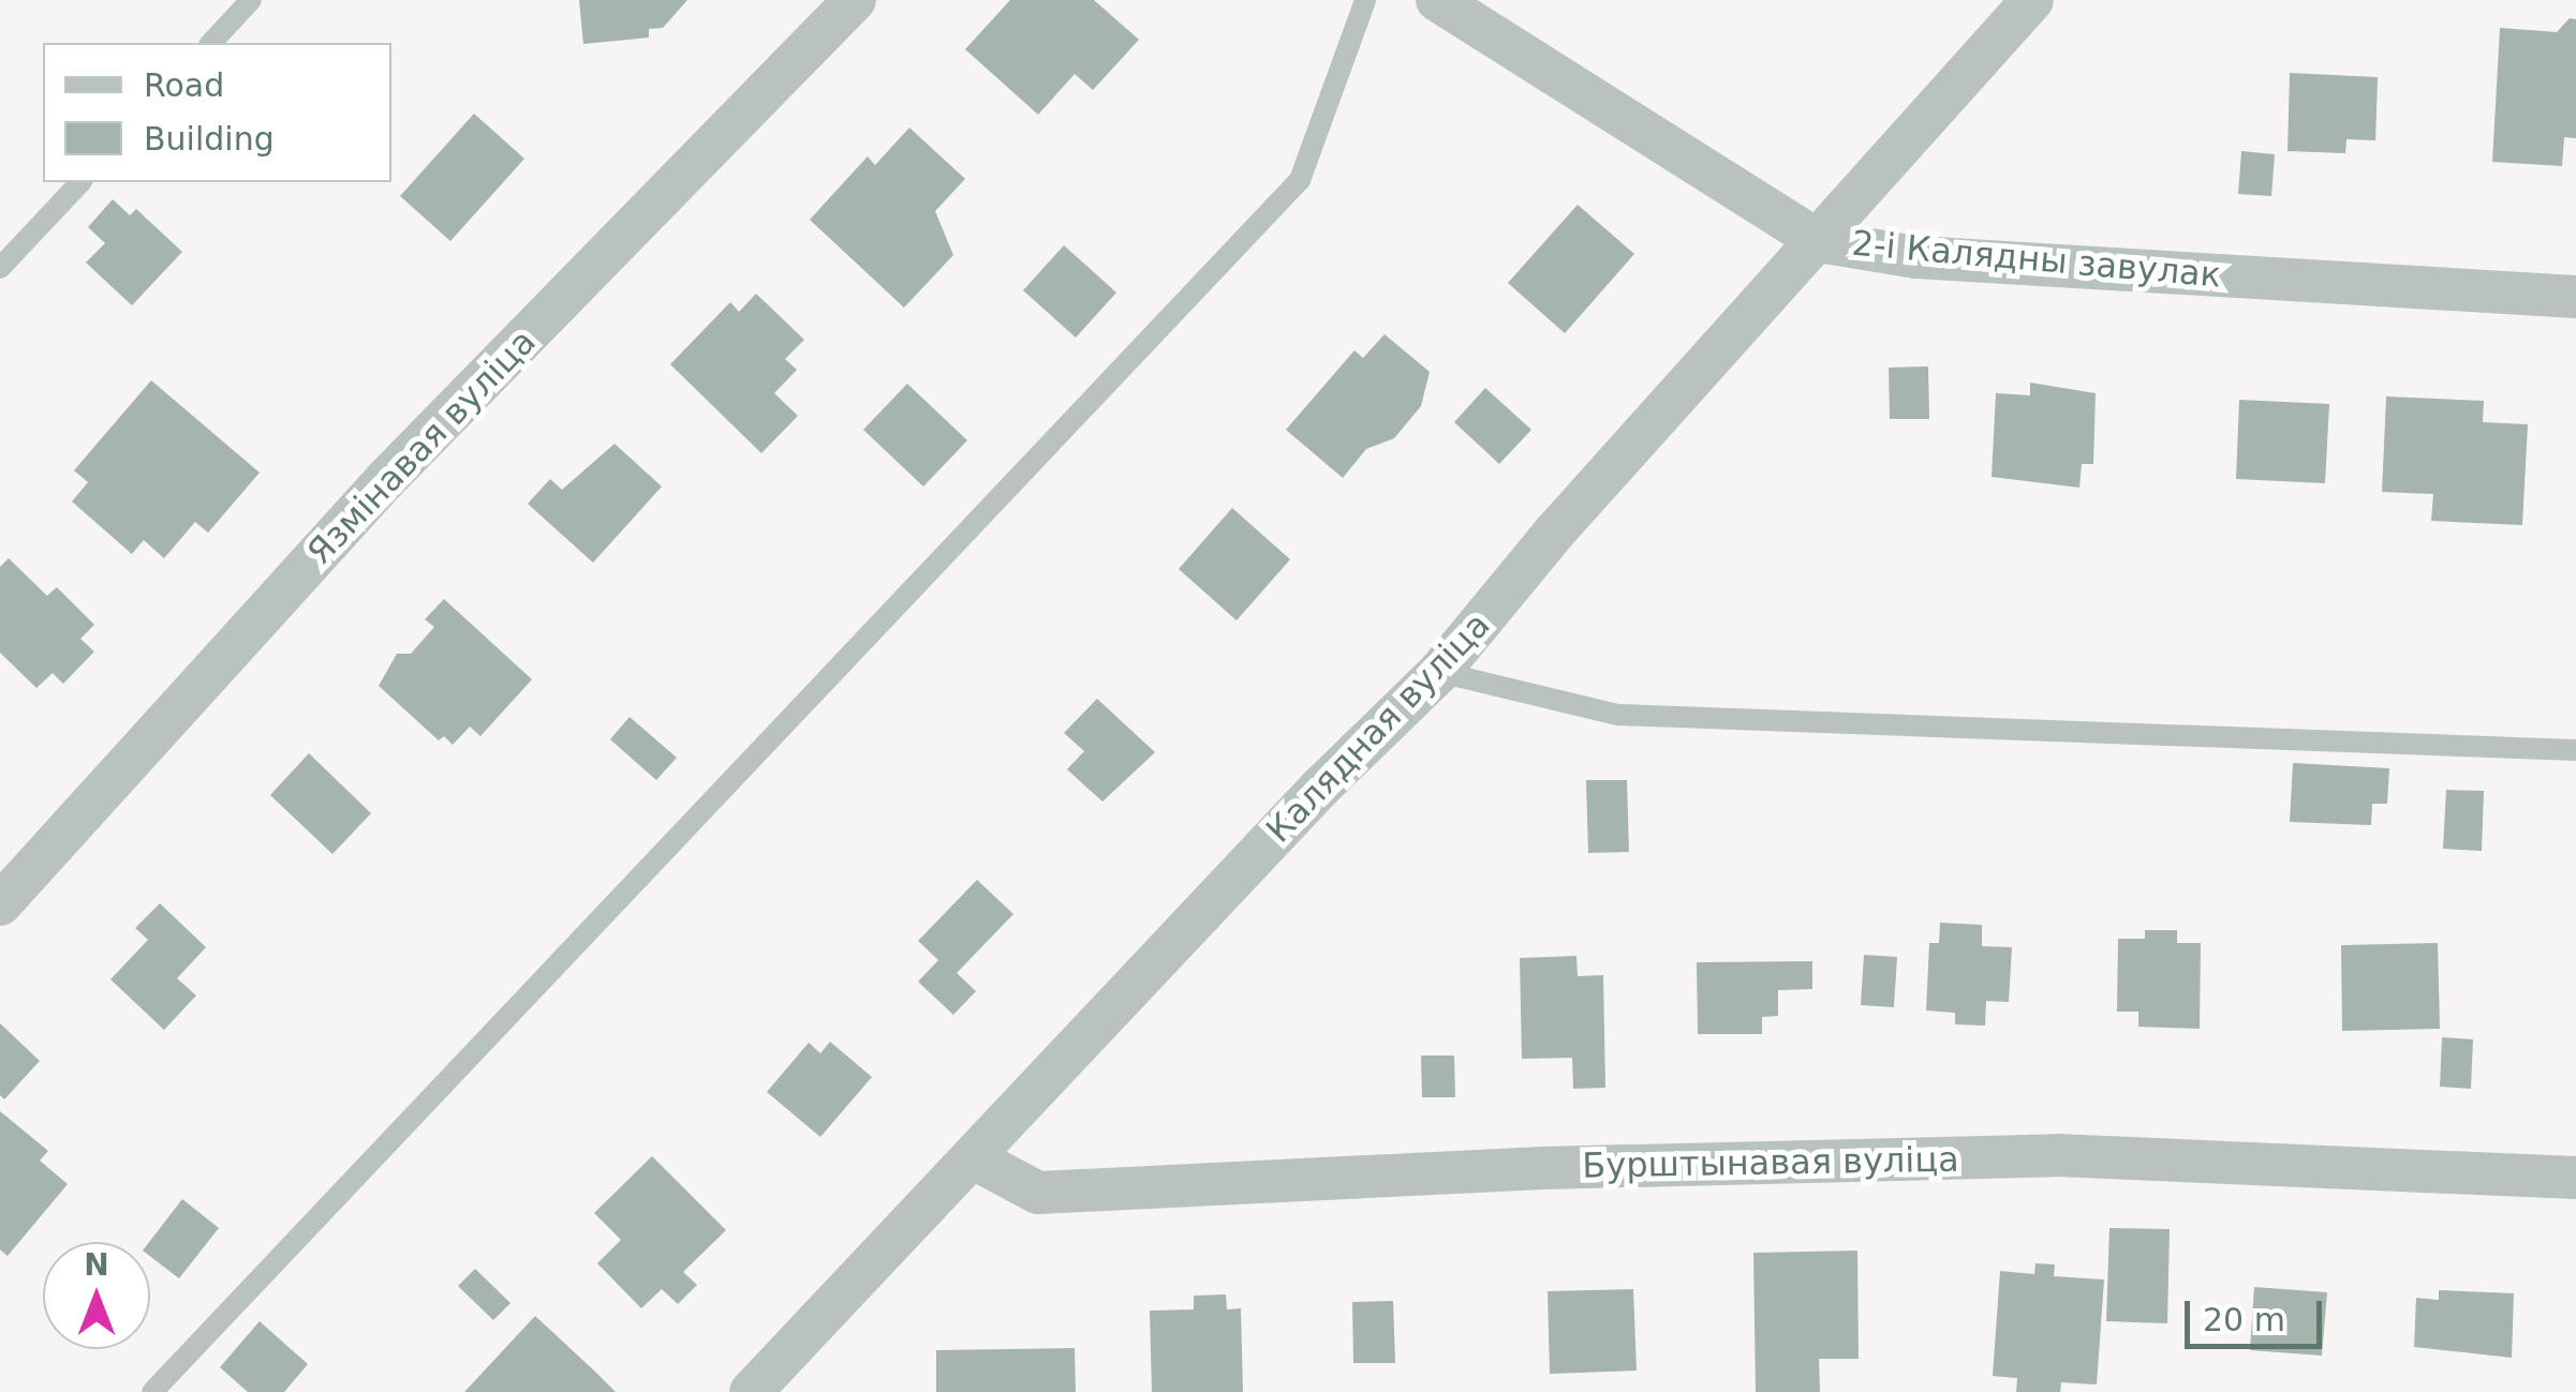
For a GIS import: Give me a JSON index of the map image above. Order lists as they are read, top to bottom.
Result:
{
  "streets": {
    "street": [
      "2-і Калядны завулак",
      "Язмінавая вуліца",
      "Калядная вуліца",
      "Бурштынавая вуліца"
    ]
  },
  "crossings": [
    ["2-і Калядны завулак", "Калядная вуліца"],
    ["Калядная вуліца", "Бурштынавая вуліца"]
  ],
  "legend": ["Road", "Building"],
  "scale_bar": "20 m",
  "north": "top"
}
